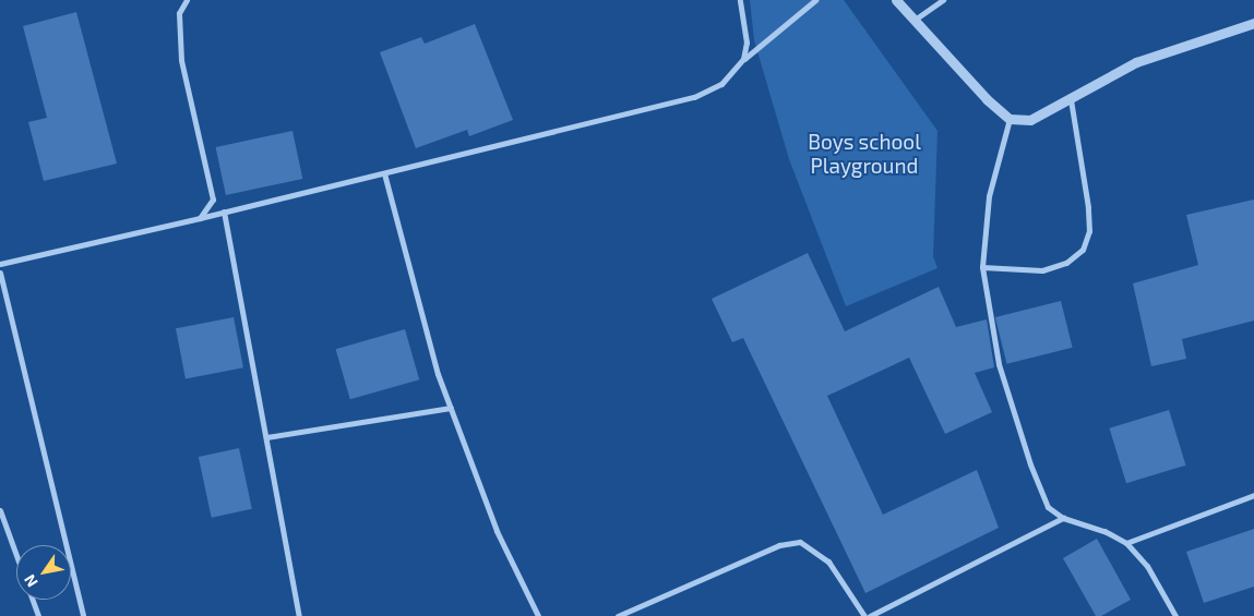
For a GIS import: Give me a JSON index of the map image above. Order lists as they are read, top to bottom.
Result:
{
  "parks": ["Boys school Playground"],
  "north": "bottom left"
}
